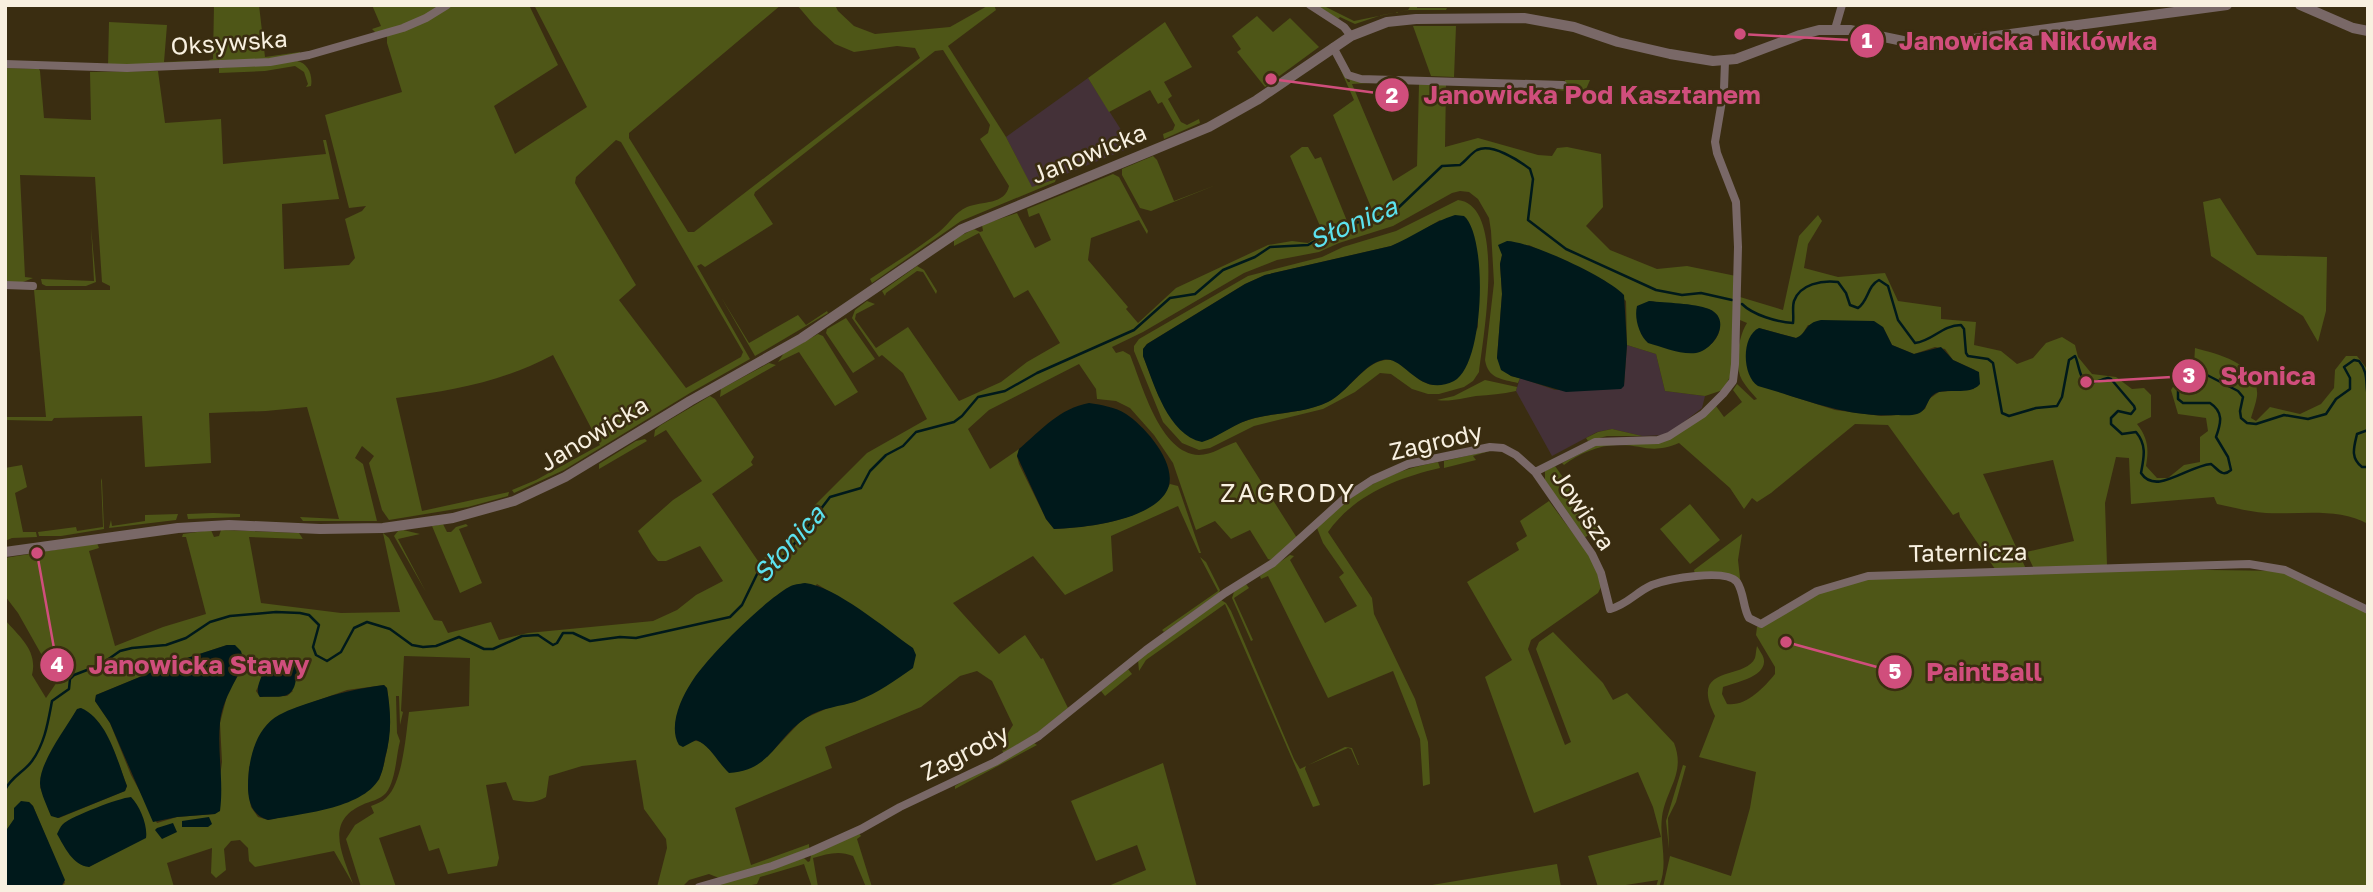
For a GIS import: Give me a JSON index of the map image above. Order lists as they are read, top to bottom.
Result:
{
  "streets": {
    "street": [
      "Oksywska",
      "Janowicka",
      "Zagrody",
      "Jowisza",
      "Taternicza"
    ]
  },
  "crossings": [
    ["Zagrody", "Jowisza"],
    ["Jowisza", "Taternicza"]
  ],
  "districts": ["ZAGRODY"],
  "water": ["Słonica"],
  "places": [
    "Janowicka Niklówka",
    "Janowicka Pod Kasztanem",
    "Słonica",
    "Janowicka Stawy",
    "PaintBall"
  ]
}
